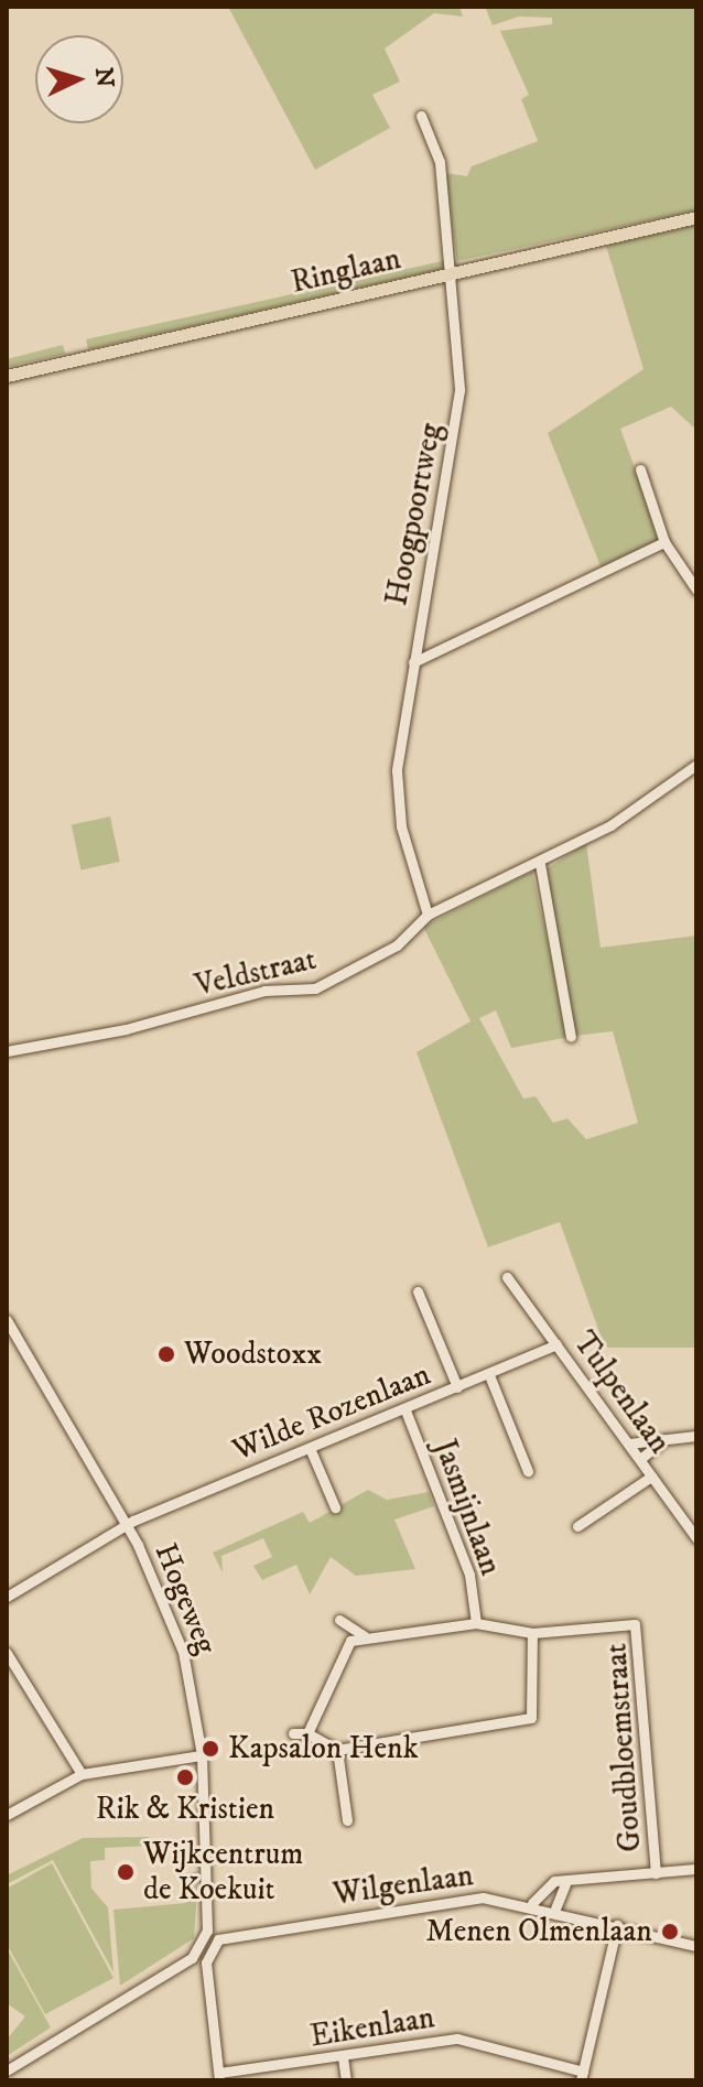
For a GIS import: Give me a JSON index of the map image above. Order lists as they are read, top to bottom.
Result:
{
  "streets": {
    "main road": ["Ringlaan"],
    "street": [
      "Hoogpoortweg",
      "Veldstraat",
      "Tulpenlaan",
      "Wilde Rozenlaan",
      "Jasmijnlaan",
      "Hogeweg",
      "Goudbloemstraat",
      "Wilgenlaan",
      "Eikenlaan"
    ]
  },
  "crossings": [
    ["Ringlaan", "Hoogpoortweg"],
    ["Hoogpoortweg", "Veldstraat"],
    ["Tulpenlaan", "Wilde Rozenlaan"],
    ["Wilde Rozenlaan", "Jasmijnlaan"],
    ["Wilde Rozenlaan", "Hogeweg"],
    ["Jasmijnlaan", "Goudbloemstraat"]
  ],
  "places": [
    "Woodstoxx",
    "Kapsalon Henk",
    "Rik & Kristien",
    "Wijkcentrum de Koekuit",
    "Menen Olmenlaan"
  ],
  "north": "right"
}
